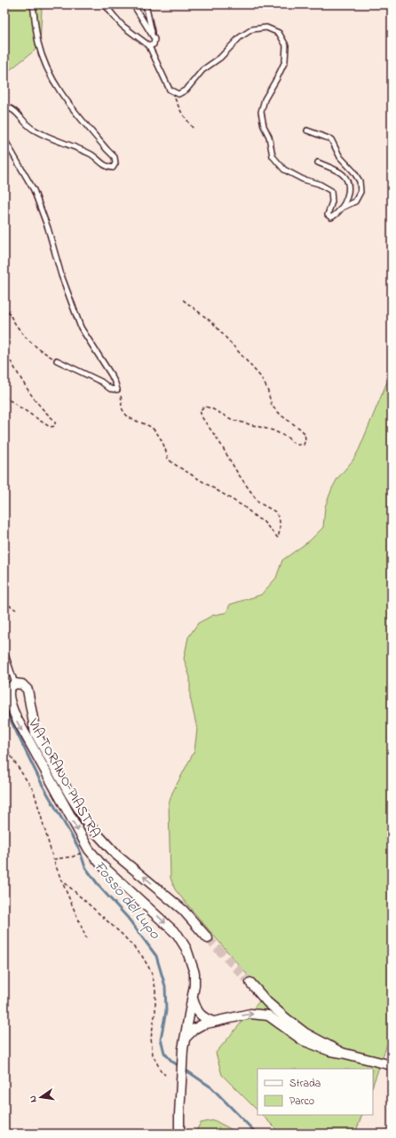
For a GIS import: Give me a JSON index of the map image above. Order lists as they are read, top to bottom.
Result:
{
  "streets": {
    "street": ["VIA TORANO-PIASTRA"]
  },
  "water": ["Fosso del Lupo"],
  "legend": ["Strada", "Parco"],
  "north": "left"
}
